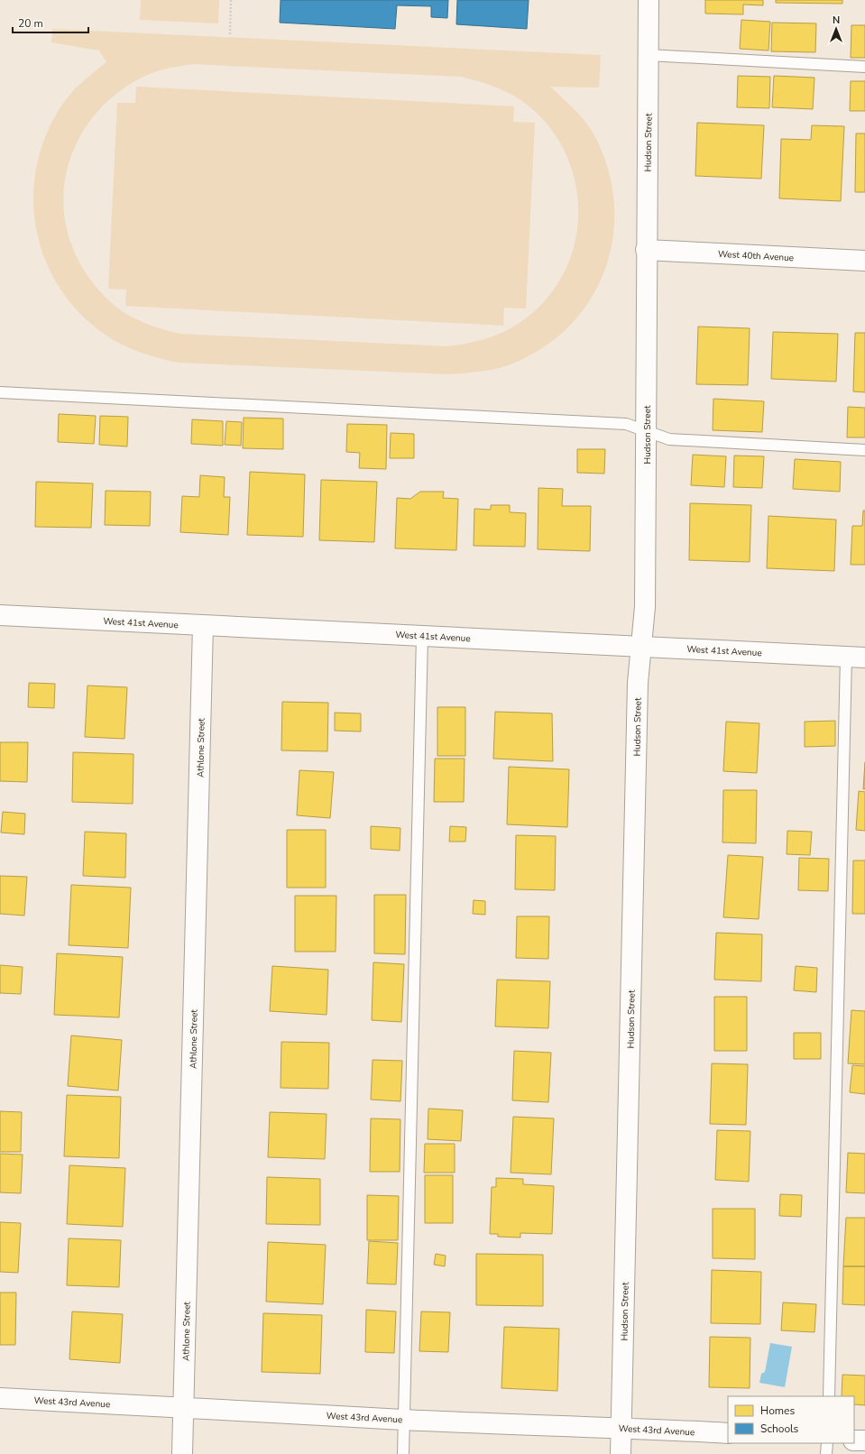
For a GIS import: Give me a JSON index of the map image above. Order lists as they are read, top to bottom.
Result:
{
  "streets": {
    "street": [
      "Hudson Street",
      "West 40th Avenue",
      "West 41st Avenue",
      "Athlone Street",
      "West 43rd Avenue"
    ]
  },
  "crossings": [
    ["Hudson Street", "West 40th Avenue"],
    ["Hudson Street", "West 41st Avenue"],
    ["Hudson Street", "West 43rd Avenue"],
    ["West 41st Avenue", "Athlone Street"],
    ["Athlone Street", "West 43rd Avenue"]
  ],
  "legend": ["Homes", "Schools"],
  "scale_bar": "20 m",
  "north": "top"
}
